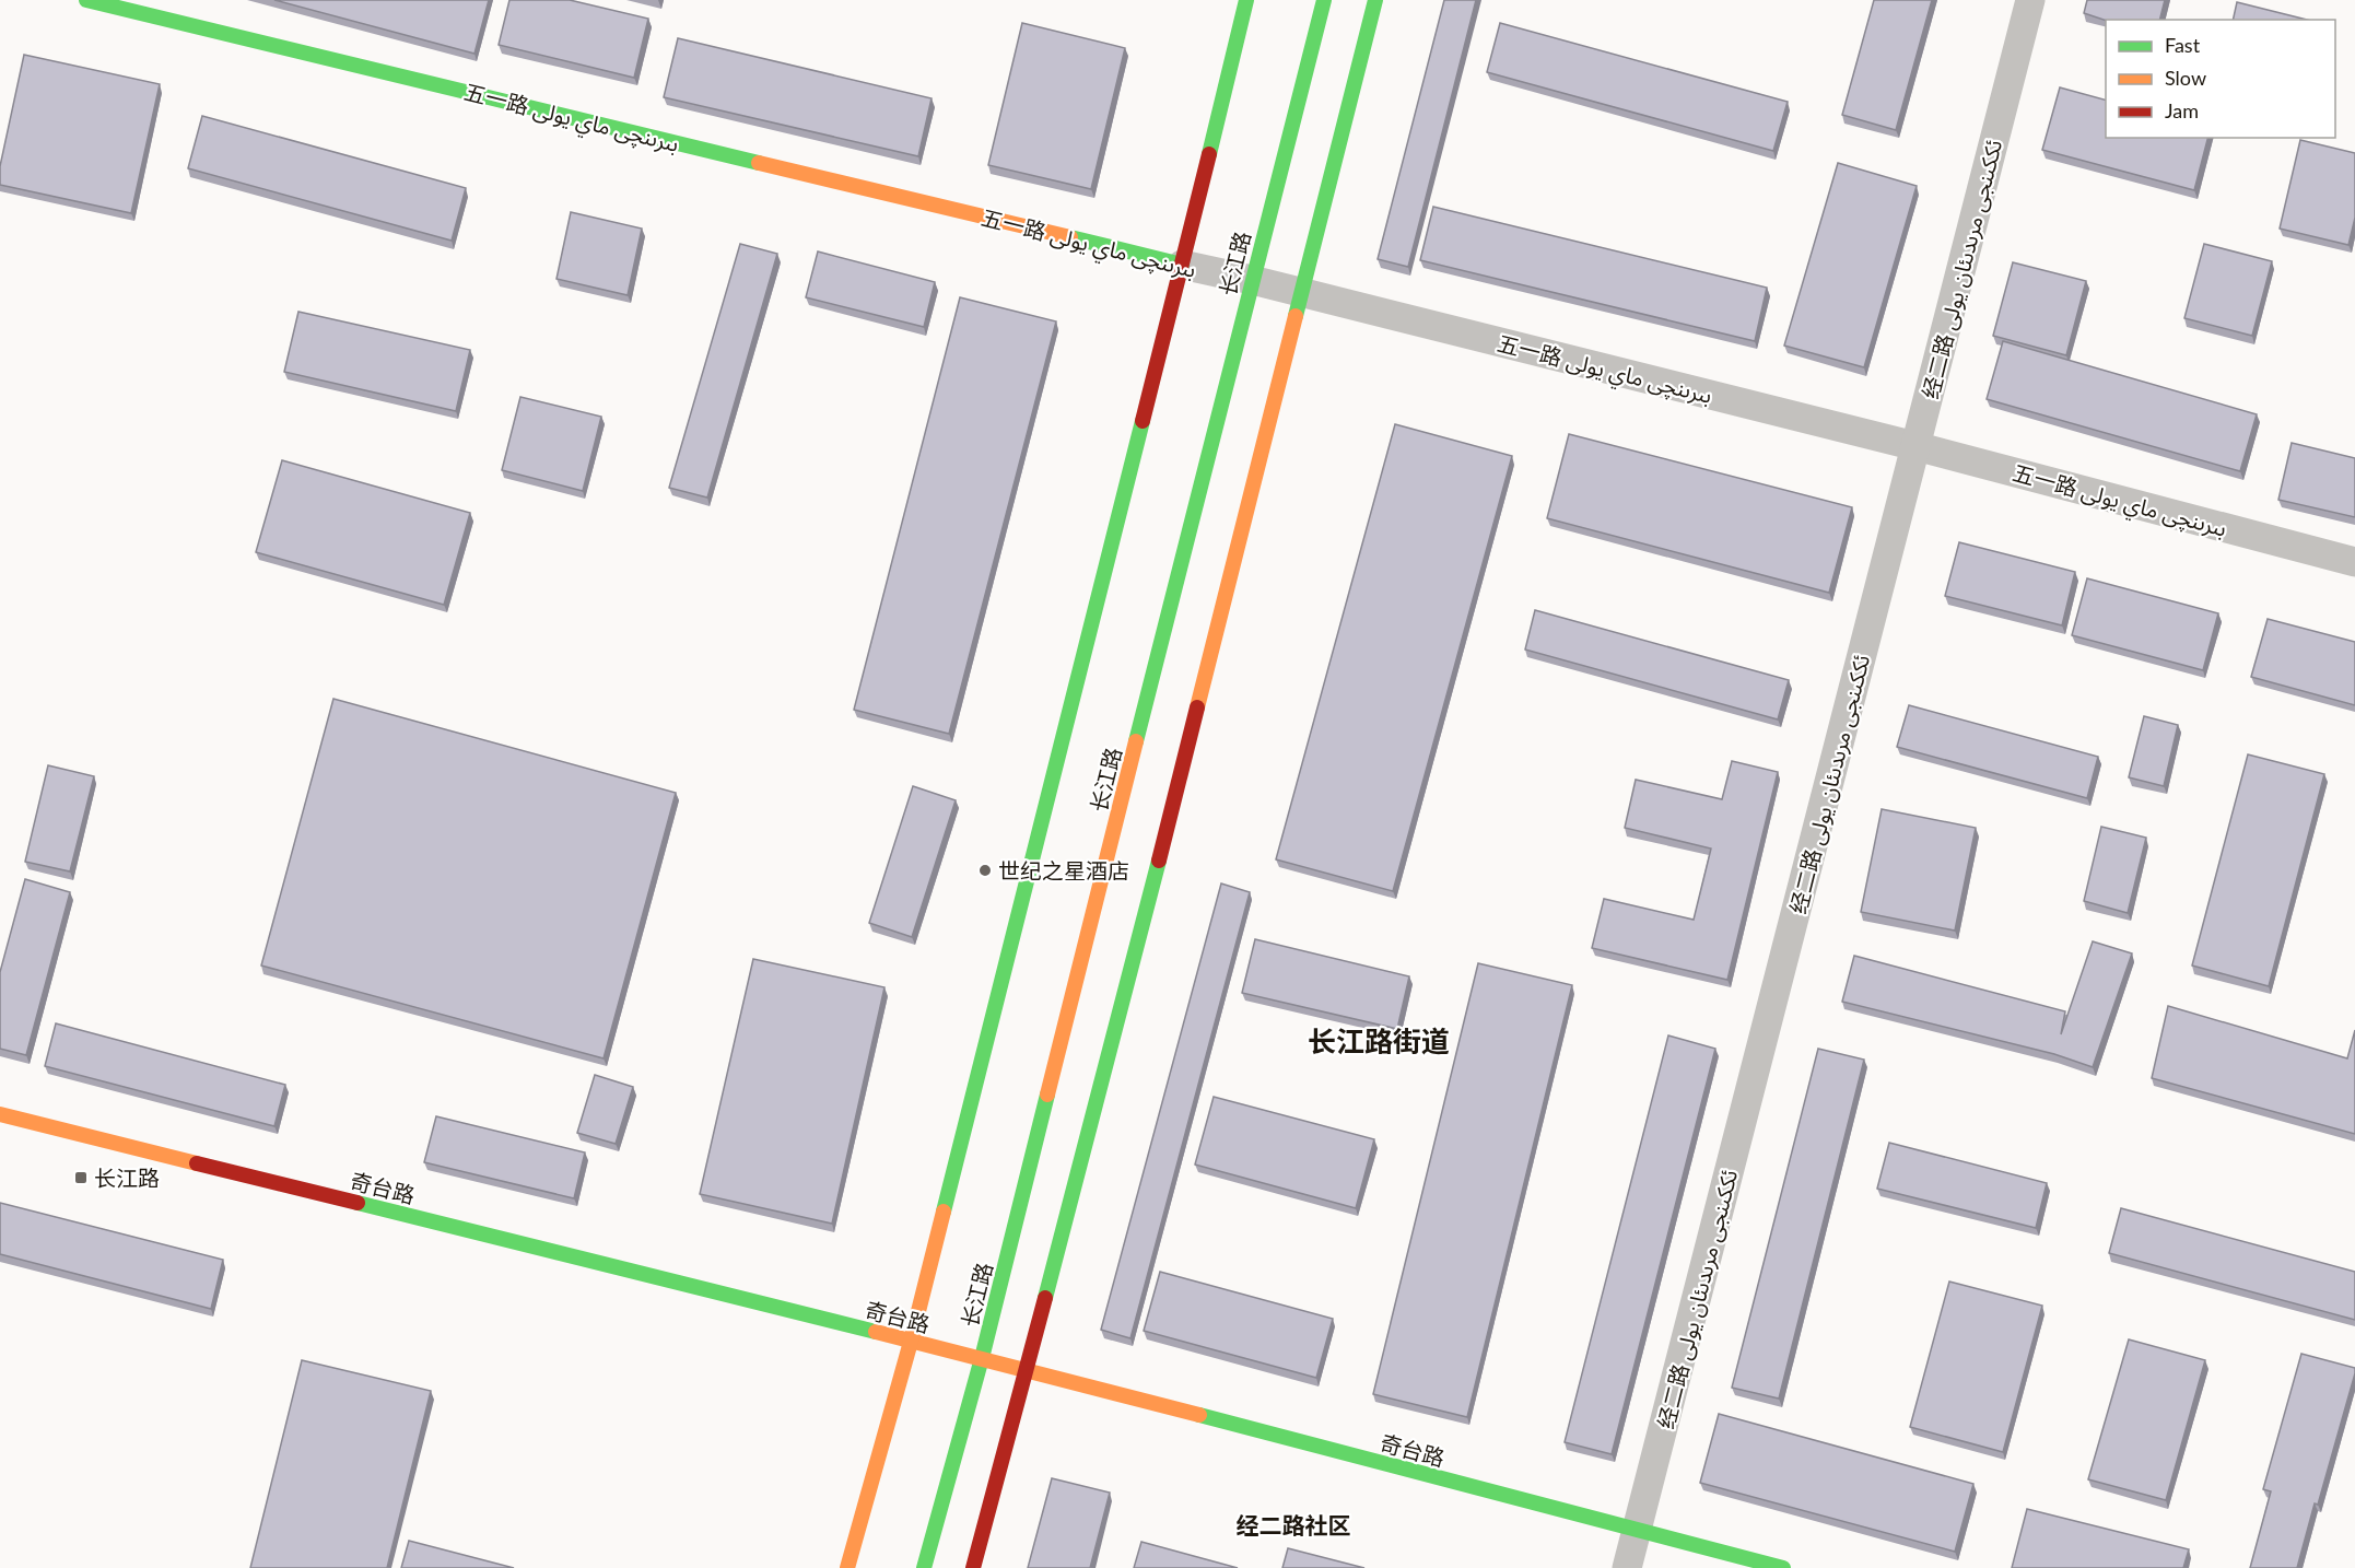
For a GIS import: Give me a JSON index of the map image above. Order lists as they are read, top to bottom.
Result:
{
  "streets": {
    "main road": ["五一路 بىرىنچى ماي يولى", "长江路", "奇台路"],
    "street": ["经二路 ئككىنجى مرىدىئان يولى"]
  },
  "crossings": [
    ["五一路 بىرىنچى ماي يولى", "长江路"],
    ["五一路 بىرىنچى ماي يولى", "经二路 ئككىنجى مرىدىئان يولى"],
    ["长江路", "奇台路"],
    ["经二路 ئككىنجى مرىدىئان يولى", "奇台路"]
  ],
  "districts": ["长江路街道", "经二路社区"],
  "places": {
    "other": ["世纪之星酒店"],
    "transit": ["长江路"]
  },
  "legend": ["Fast", "Slow", "Jam"]
}
